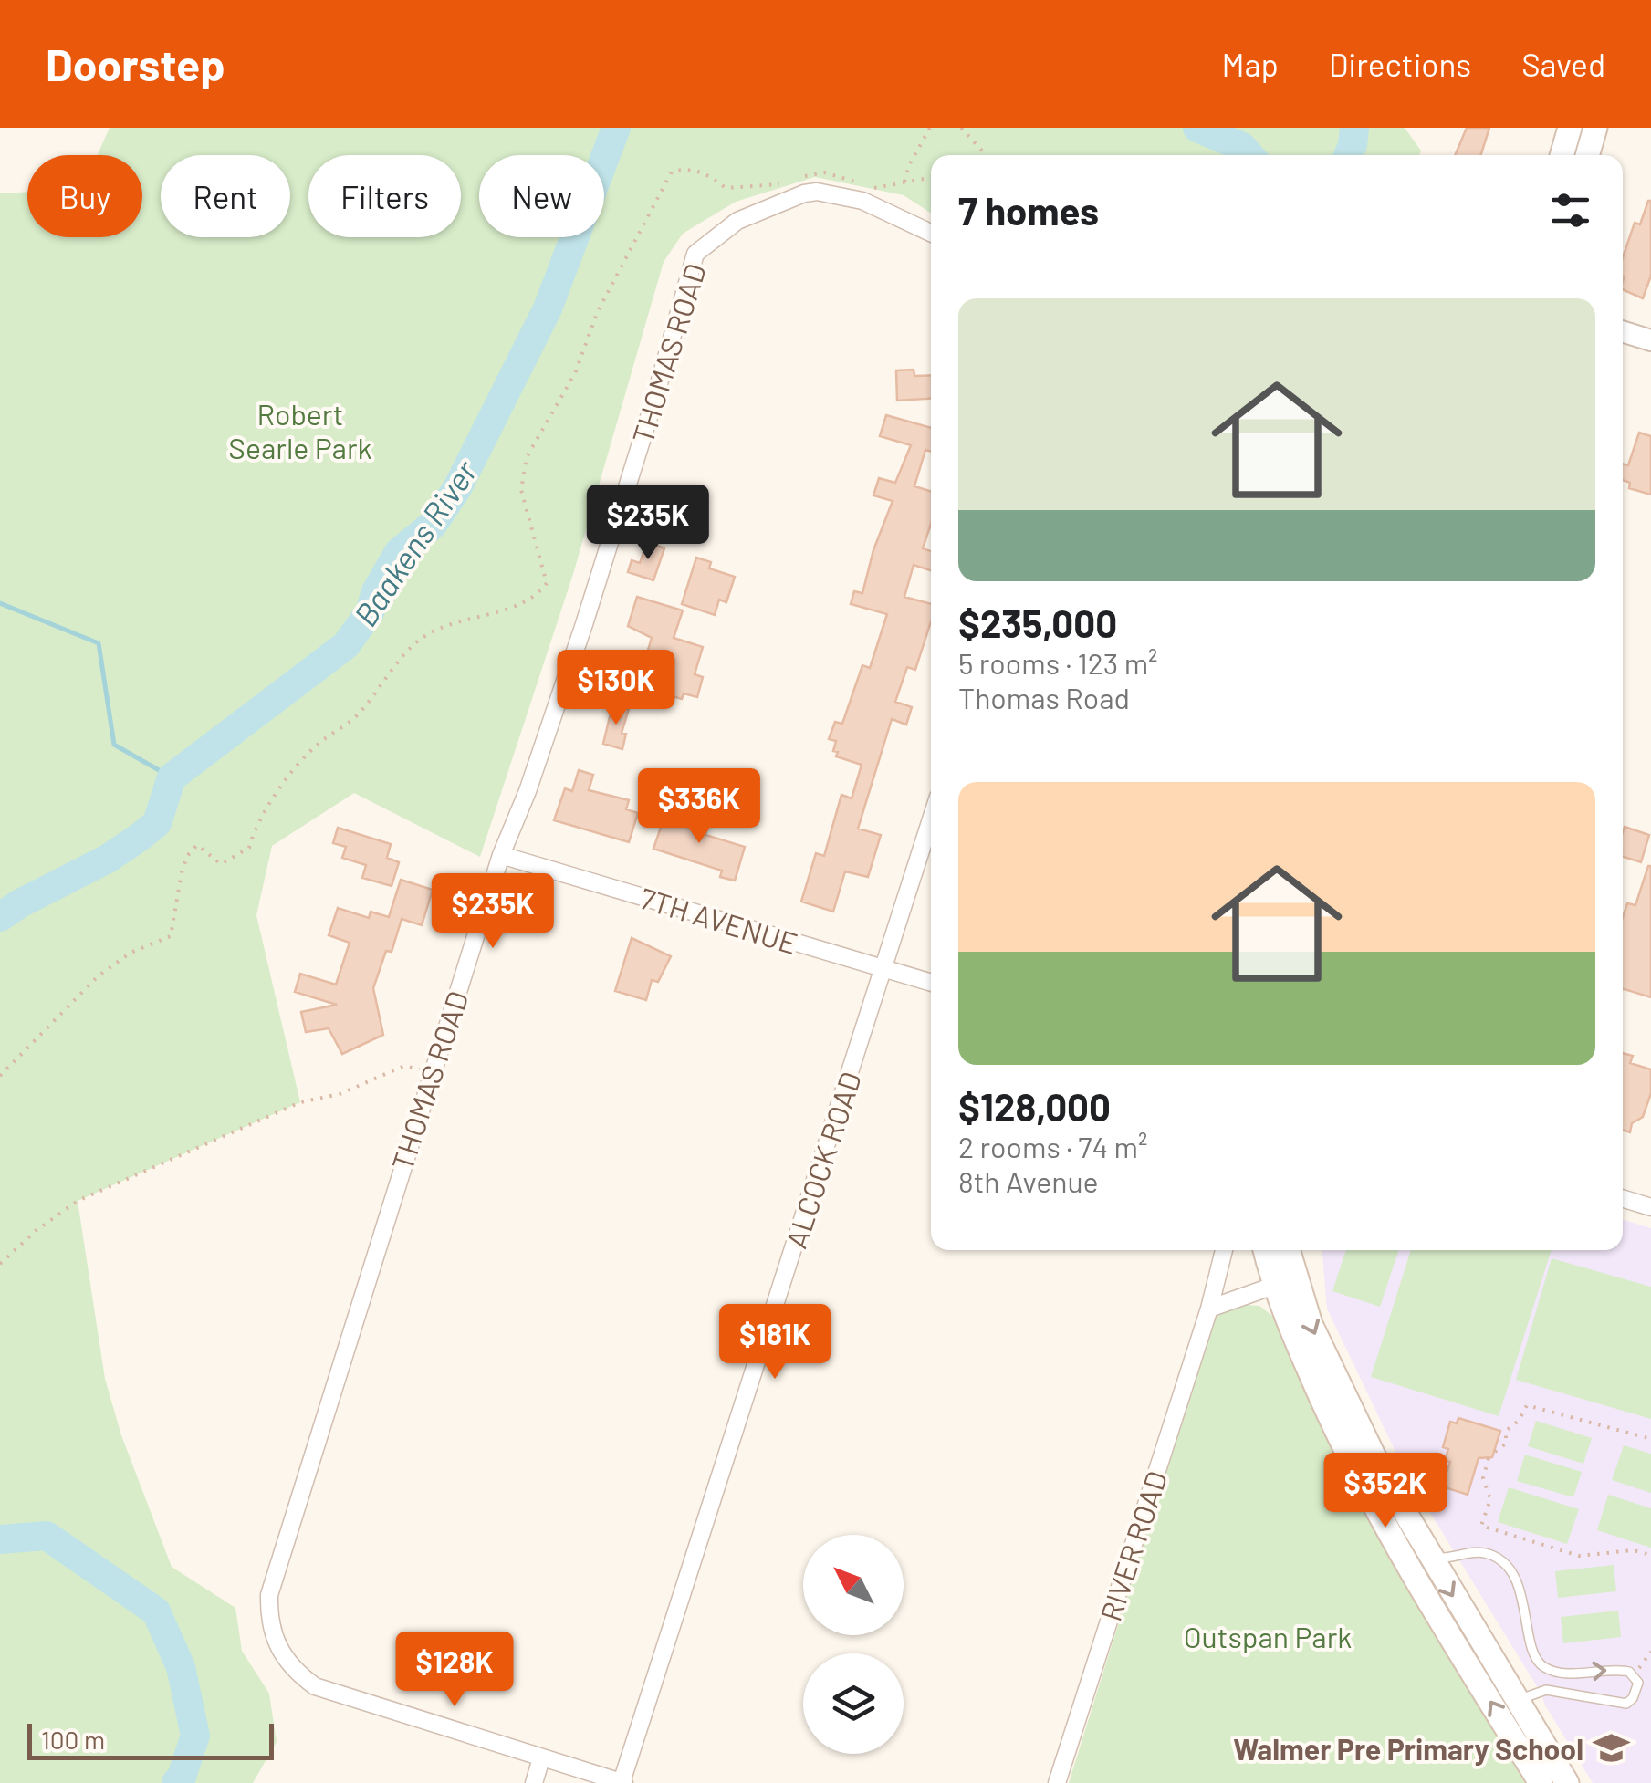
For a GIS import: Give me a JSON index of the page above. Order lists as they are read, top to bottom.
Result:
{
  "streets": {
    "street": [
      "THOMAS ROAD",
      "7TH AVENUE",
      "ALCOCK ROAD",
      "RIVER ROAD"
    ]
  },
  "crossings": [
    ["THOMAS ROAD", "7TH AVENUE"],
    ["7TH AVENUE", "ALCOCK ROAD"]
  ],
  "water": ["Baakens River"],
  "parks": ["Robert Searle Park", "Outspan Park"],
  "places": {
    "school or university": ["Walmer Pre Primary School"]
  },
  "scale_bar": "100 m",
  "north": "top left",
  "page": {
    "header": "Doorstep",
    "nav": ["Map", "Directions", "Saved"],
    "chip": [
      "Buy",
      "Rent",
      "Filters",
      "New"
    ],
    "heading": "7 homes",
    "list": [
      {
        "name": "$235,000",
        "note": "5 rooms · 123 m² · Thomas Road"
      },
      {
        "name": "$128,000",
        "note": "2 rooms · 74 m² · 8th Avenue"
      }
    ],
    "price": [
      "$235K",
      "$130K",
      "$336K",
      "$235K",
      "$181K",
      "$352K",
      "$128K"
    ],
    "scale": "100 m"
  }
}
